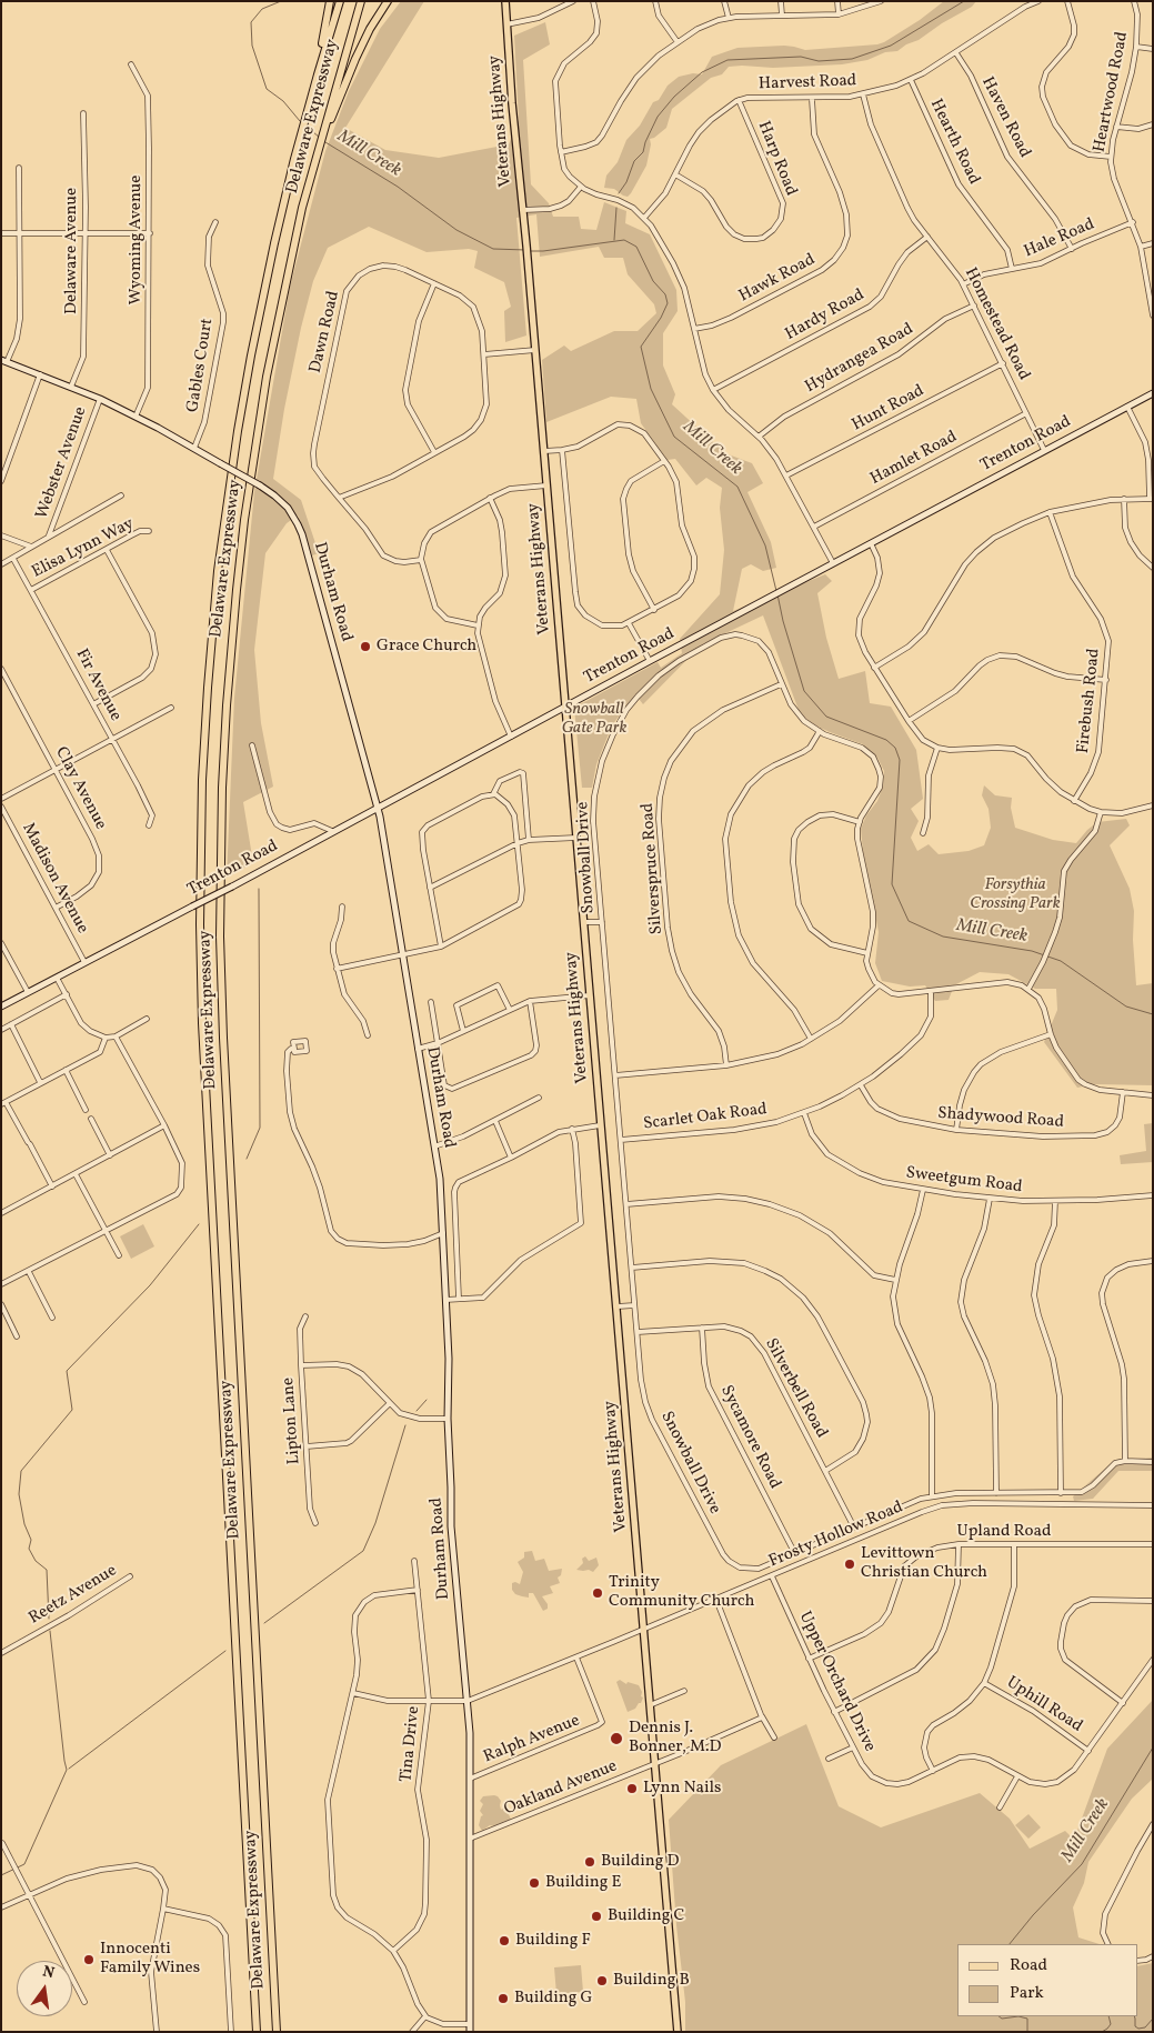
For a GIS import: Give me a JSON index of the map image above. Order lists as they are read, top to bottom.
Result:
{
  "streets": {
    "highway": ["Delaware Expressway"],
    "main road": ["Veterans Highway", "Trenton Road", "Durham Road"],
    "street": [
      "Harvest Road",
      "Heartwood Road",
      "Haven Road",
      "Hearth Road",
      "Harp Road",
      "Hale Road",
      "Wyoming Avenue",
      "Delaware Avenue",
      "Hawk Road",
      "Hardy Road",
      "Homestead Road",
      "Dawn Road",
      "Hydrangea Road",
      "Gables Court",
      "Hunt Road",
      "Hamlet Road",
      "Webster Avenue",
      "Elisa Lynn Way",
      "Fir Avenue",
      "Firebush Road",
      "Clay Avenue",
      "Snowball Drive",
      "Silverspruce Road",
      "Madison Avenue",
      "Scarlet Oak Road",
      "Shadywood Road",
      "Sweetgum Road",
      "Silverbell Road",
      "Lipton Lane",
      "Sycamore Road",
      "Upland Road",
      "Frosty Hollow Road",
      "Reetz Avenue",
      "Upper Orchard Drive",
      "Uphill Road",
      "Ralph Avenue",
      "Tina Drive",
      "Oakland Avenue"
    ]
  },
  "crossings": [
    ["Harvest Road", "Haven Road"],
    ["Harvest Road", "Hearth Road"],
    ["Harvest Road", "Harp Road"],
    ["Harvest Road", "Hawk Road"],
    ["Harvest Road", "Homestead Road"],
    ["Heartwood Road", "Hale Road"],
    ["Haven Road", "Hale Road"],
    ["Veterans Highway", "Trenton Road"],
    ["Veterans Highway", "Snowball Drive"],
    ["Veterans Highway", "Frosty Hollow Road"],
    ["Veterans Highway", "Oakland Avenue"],
    ["Hearth Road", "Hale Road"],
    ["Hale Road", "Homestead Road"],
    ["Wyoming Avenue", "Durham Road"],
    ["Delaware Avenue", "Durham Road"],
    ["Hardy Road", "Homestead Road"],
    ["Homestead Road", "Hydrangea Road"],
    ["Homestead Road", "Hunt Road"],
    ["Homestead Road", "Trenton Road"],
    ["Homestead Road", "Hamlet Road"],
    ["Gables Court", "Durham Road"],
    ["Trenton Road", "Durham Road"],
    ["Trenton Road", "Madison Avenue"],
    ["Webster Avenue", "Durham Road"],
    ["Elisa Lynn Way", "Fir Avenue"],
    ["Durham Road", "Frosty Hollow Road"],
    ["Durham Road", "Ralph Avenue"],
    ["Durham Road", "Oakland Avenue"],
    ["Clay Avenue", "Madison Avenue"],
    ["Snowball Drive", "Silverspruce Road"],
    ["Snowball Drive", "Scarlet Oak Road"],
    ["Snowball Drive", "Silverbell Road"],
    ["Snowball Drive", "Sycamore Road"],
    ["Scarlet Oak Road", "Shadywood Road"],
    ["Scarlet Oak Road", "Sweetgum Road"],
    ["Silverbell Road", "Sycamore Road"],
    ["Upland Road", "Upper Orchard Drive"],
    ["Frosty Hollow Road", "Upper Orchard Drive"],
    ["Frosty Hollow Road", "Ralph Avenue"],
    ["Frosty Hollow Road", "Tina Drive"],
    ["Upper Orchard Drive", "Uphill Road"]
  ],
  "water": ["Mill Creek"],
  "parks": ["Snowball Gate Park", "Forsythia Crossing Park"],
  "places": [
    "Grace Church",
    "Levittown Christian Church",
    "Trinity Community Church",
    "Dennis J. Bonner, M.D",
    "Lynn Nails",
    "Building D",
    "Building E",
    "Building C",
    "Building F",
    "Innocenti Family Wines",
    "Building B",
    "Building G"
  ],
  "legend": ["Road", "Park"],
  "north": "top"
}
